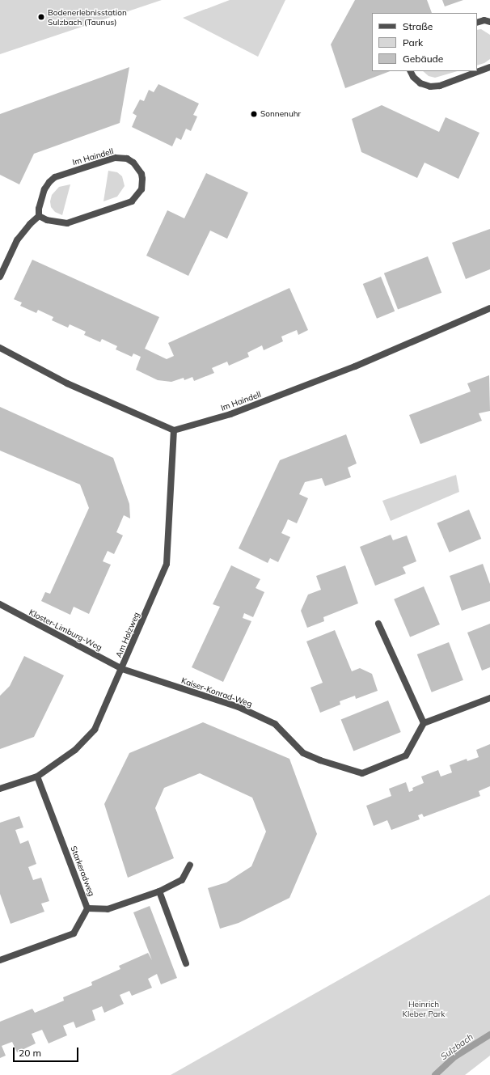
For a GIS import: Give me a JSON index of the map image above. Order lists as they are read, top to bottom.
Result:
{
  "streets": {
    "street": [
      "Im Haindell",
      "Kloster-Limburg-Weg",
      "Am Holzweg",
      "Kaiser-Konrad-Weg",
      "Starkeradweg"
    ]
  },
  "crossings": [
    ["Im Haindell", "Am Holzweg"],
    ["Kloster-Limburg-Weg", "Am Holzweg"],
    ["Kloster-Limburg-Weg", "Kaiser-Konrad-Weg"],
    ["Am Holzweg", "Kaiser-Konrad-Weg"],
    ["Am Holzweg", "Starkeradweg"]
  ],
  "water": ["Sulzbach"],
  "parks": ["Heinrich Kleber Park"],
  "places": ["Bodenerlebnisstation Sulzbach (Taunus)", "Sonnenuhr"],
  "legend": ["Straße", "Park", "Gebäude"],
  "scale_bar": "20 m"
}
